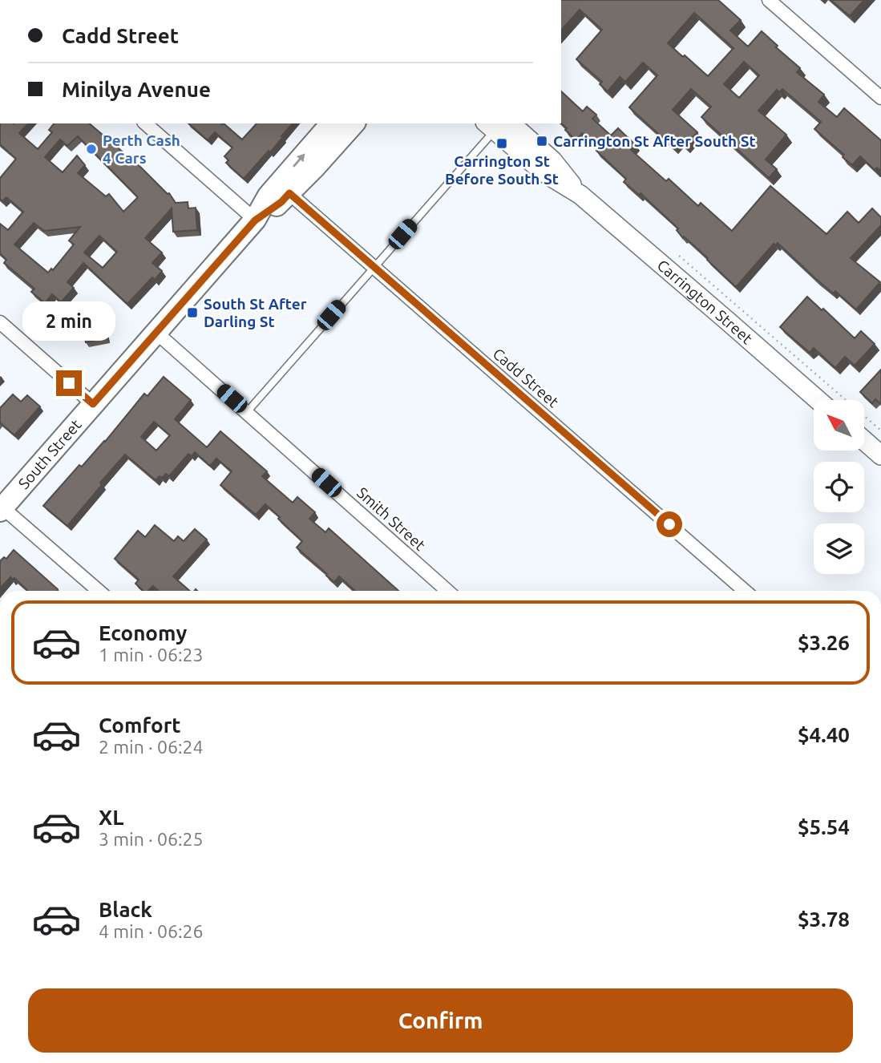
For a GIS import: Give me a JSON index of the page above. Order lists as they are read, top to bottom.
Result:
{
  "streets": {
    "main road": ["Carrington Street", "South Street"],
    "street": ["Cadd Street", "Smith Street"]
  },
  "crossings": [
    ["Cadd Street", "South Street"],
    ["South Street", "Smith Street"]
  ],
  "places": {
    "transit": ["Carrington St After South St", "Carrington St Before South St", "South St After Darling St"],
    "other": ["Perth Cash 4 Cars"]
  },
  "north": "top left",
  "page": {
    "banner": ["Cadd Street", "Minilya Avenue"],
    "bubble": "2 min",
    "list": [
      {
        "name": "Economy",
        "note": "1 min · 06:23",
        "value": "$3.26"
      },
      {
        "name": "Comfort",
        "note": "2 min · 06:24",
        "value": "$4.40"
      },
      {
        "name": "XL",
        "note": "3 min · 06:25",
        "value": "$5.54"
      },
      {
        "name": "Black",
        "note": "4 min · 06:26",
        "value": "$3.78"
      }
    ],
    "buttons": "Confirm"
  }
}
